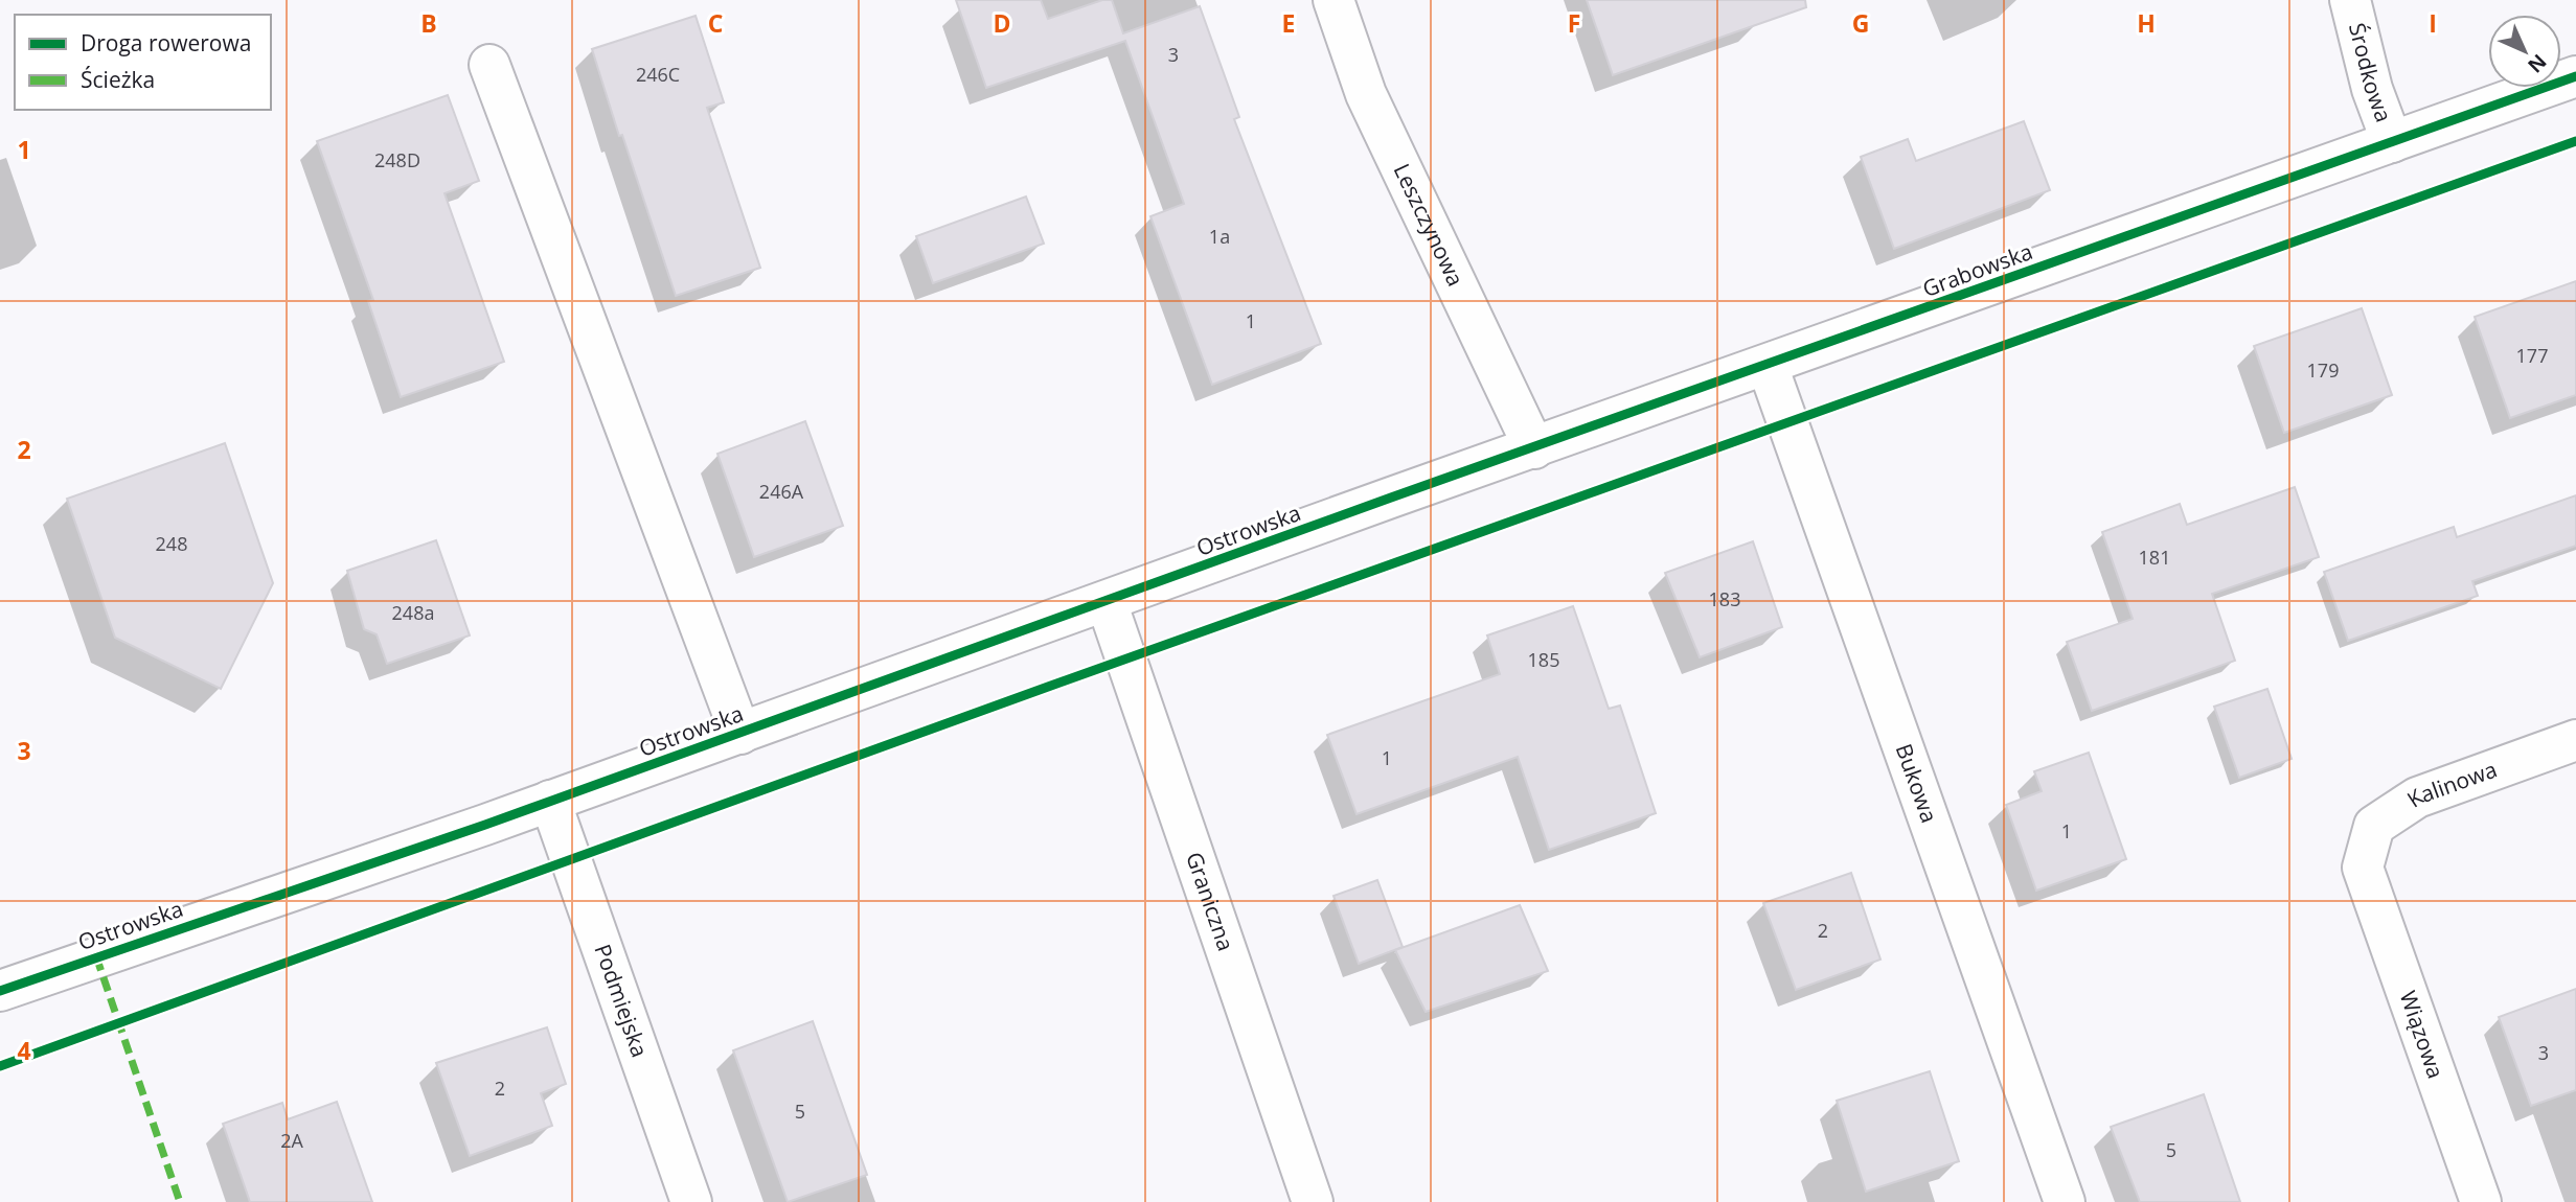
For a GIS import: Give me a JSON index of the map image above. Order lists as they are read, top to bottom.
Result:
{
  "streets": {
    "street": [
      "Środkowa",
      "Leszczynowa",
      "Grabowska",
      "Ostrowska",
      "Bukowa",
      "Kalinowa",
      "Graniczna",
      "Podmiejska",
      "Wiązowa"
    ]
  },
  "crossings": [
    ["Środkowa", "Grabowska"],
    ["Leszczynowa", "Grabowska"],
    ["Grabowska", "Ostrowska"],
    ["Grabowska", "Bukowa"],
    ["Ostrowska", "Graniczna"],
    ["Ostrowska", "Podmiejska"],
    ["Kalinowa", "Wiązowa"]
  ],
  "house_numbers": [
    "3",
    "246C",
    "248D",
    "1a",
    "1",
    "177",
    "179",
    "246A",
    "248",
    "181",
    "183",
    "248a",
    "185",
    "1",
    "1",
    "2",
    "3",
    "2",
    "5",
    "2A",
    "5"
  ],
  "legend": ["Droga rowerowa", "Ścieżka"],
  "north": "bottom right",
  "grid": {
    "columns": [
      "B",
      "C",
      "D",
      "E",
      "F",
      "G",
      "H",
      "I"
    ],
    "rows": [
      "1",
      "2",
      "3",
      "4"
    ]
  }
}
